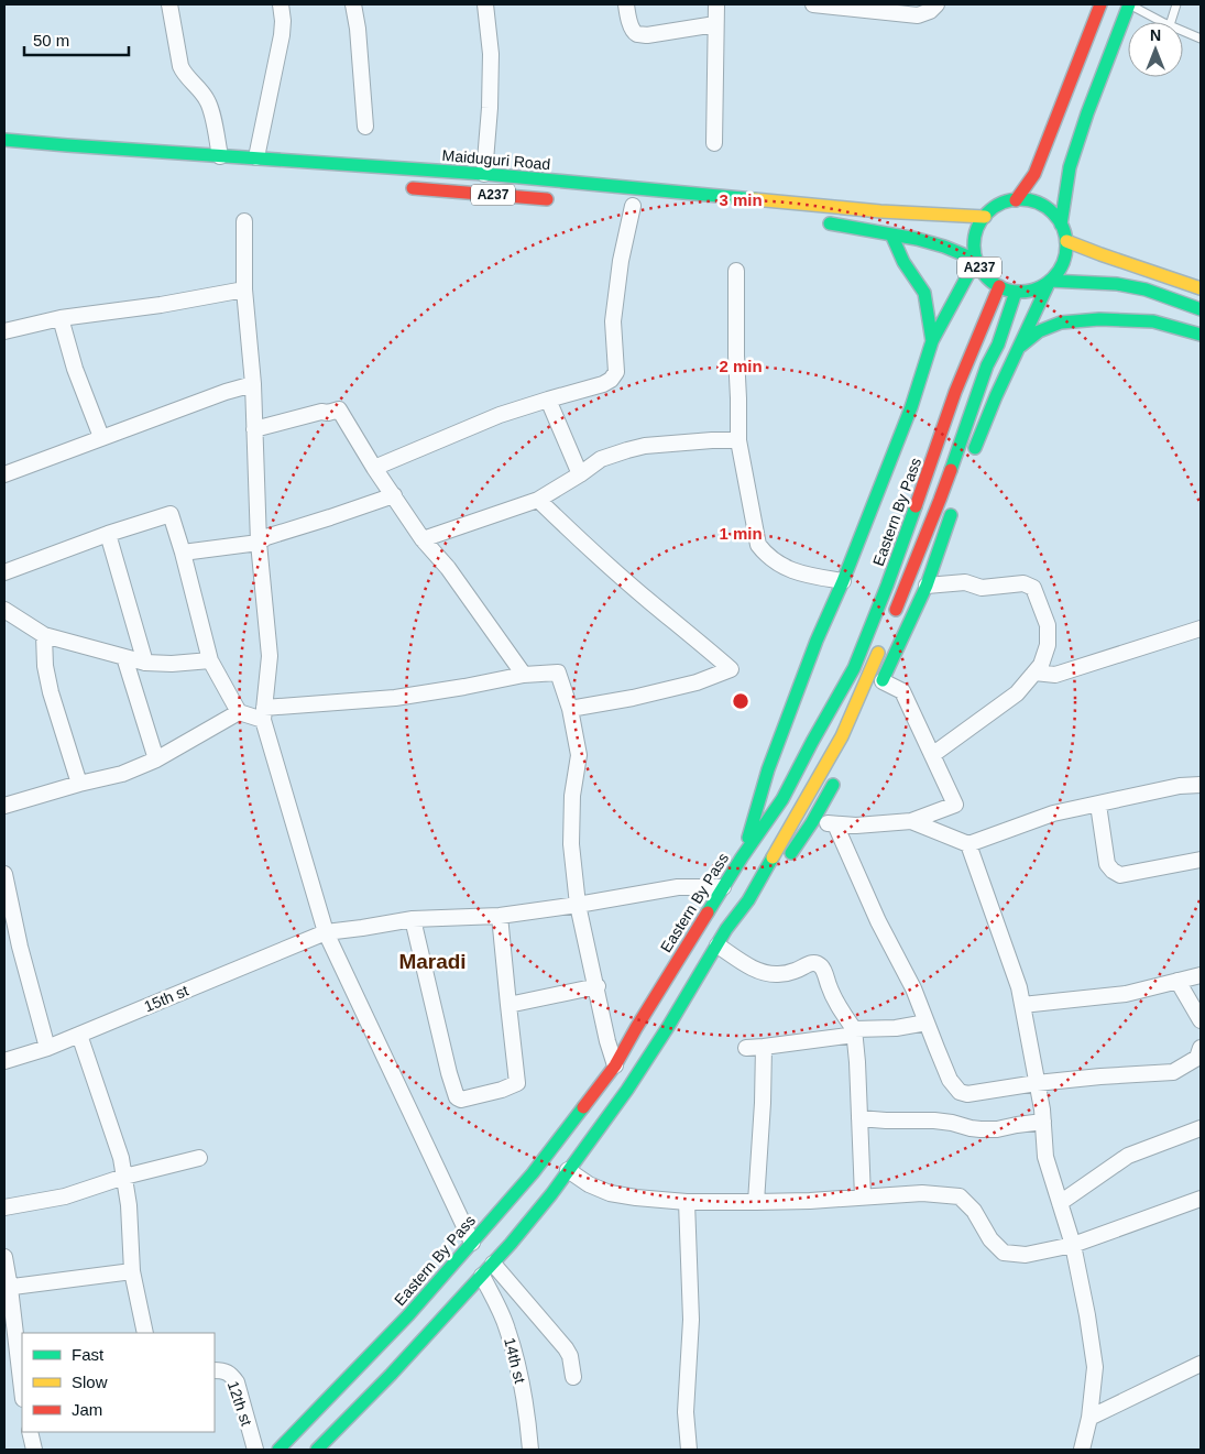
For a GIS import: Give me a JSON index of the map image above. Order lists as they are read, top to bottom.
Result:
{
  "streets": {
    "main road": ["Maiduguri Road", "A237", "Eastern By Pass"],
    "street": ["15th st", "14th st", "12th st"]
  },
  "crossings": [
    ["Maiduguri Road", "A237"],
    ["Maiduguri Road", "Eastern By Pass"],
    ["A237", "Eastern By Pass"],
    ["Eastern By Pass", "15th st"]
  ],
  "districts": ["Maradi"],
  "legend": ["Fast", "Slow", "Jam"],
  "scale_bar": "50 m",
  "north": "top",
  "rings": ["3 min", "2 min", "1 min"]
}
